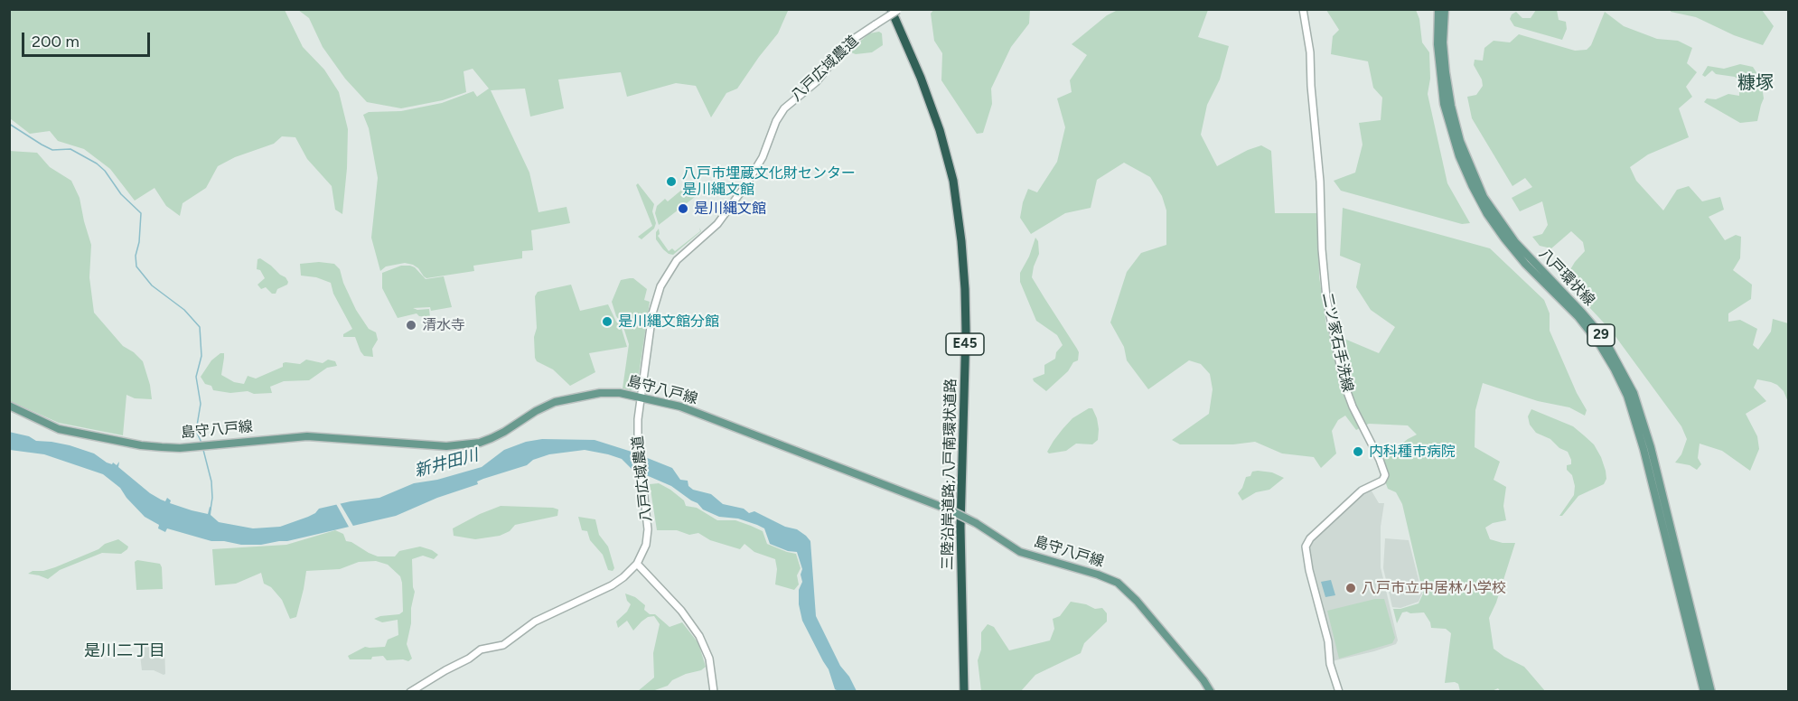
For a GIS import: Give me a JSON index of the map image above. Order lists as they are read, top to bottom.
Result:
{
  "streets": {
    "highway": ["E45", "三陸沿岸道路;八戸南環状道路"],
    "main road": ["八戸環状線", "29", "島守八戸線"],
    "street": ["八戸広域農道", "二ツ家石手洗線"]
  },
  "crossings": [
    ["八戸広域農道", "島守八戸線"],
    ["八戸広域農道", "三陸沿岸道路;八戸南環状道路"]
  ],
  "districts": ["糠塚", "是川二丁目"],
  "water": ["新井田川"],
  "places": [
    "八戸市埋蔵文化財センター 是川縄文館",
    "是川縄文館",
    "是川縄文館分館",
    "清水寺",
    "内科種市病院",
    "八戸市立中居林小学校"
  ],
  "scale_bar": "200 m"
}
